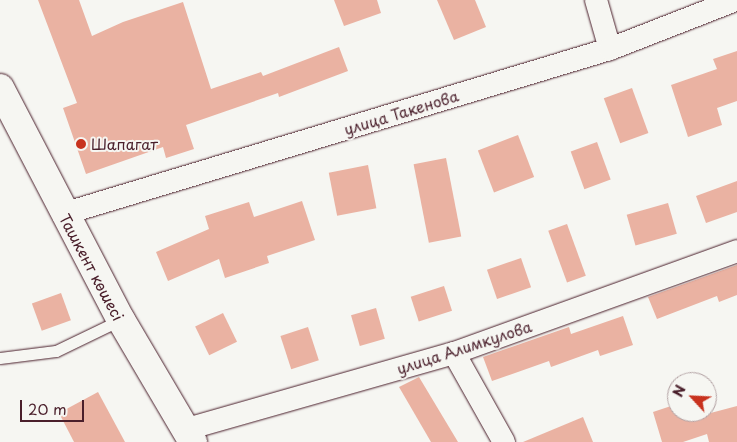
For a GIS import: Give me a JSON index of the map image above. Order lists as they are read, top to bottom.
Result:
{
  "streets": {
    "main road": ["Ташкент көшесі"],
    "street": ["улица Такенова", "улица Алимкулова"]
  },
  "crossings": [
    ["улица Такенова", "Ташкент көшесі"],
    ["Ташкент көшесі", "улица Алимкулова"]
  ],
  "places": ["Шапагат"],
  "scale_bar": "20 m",
  "north": "top left"
}
